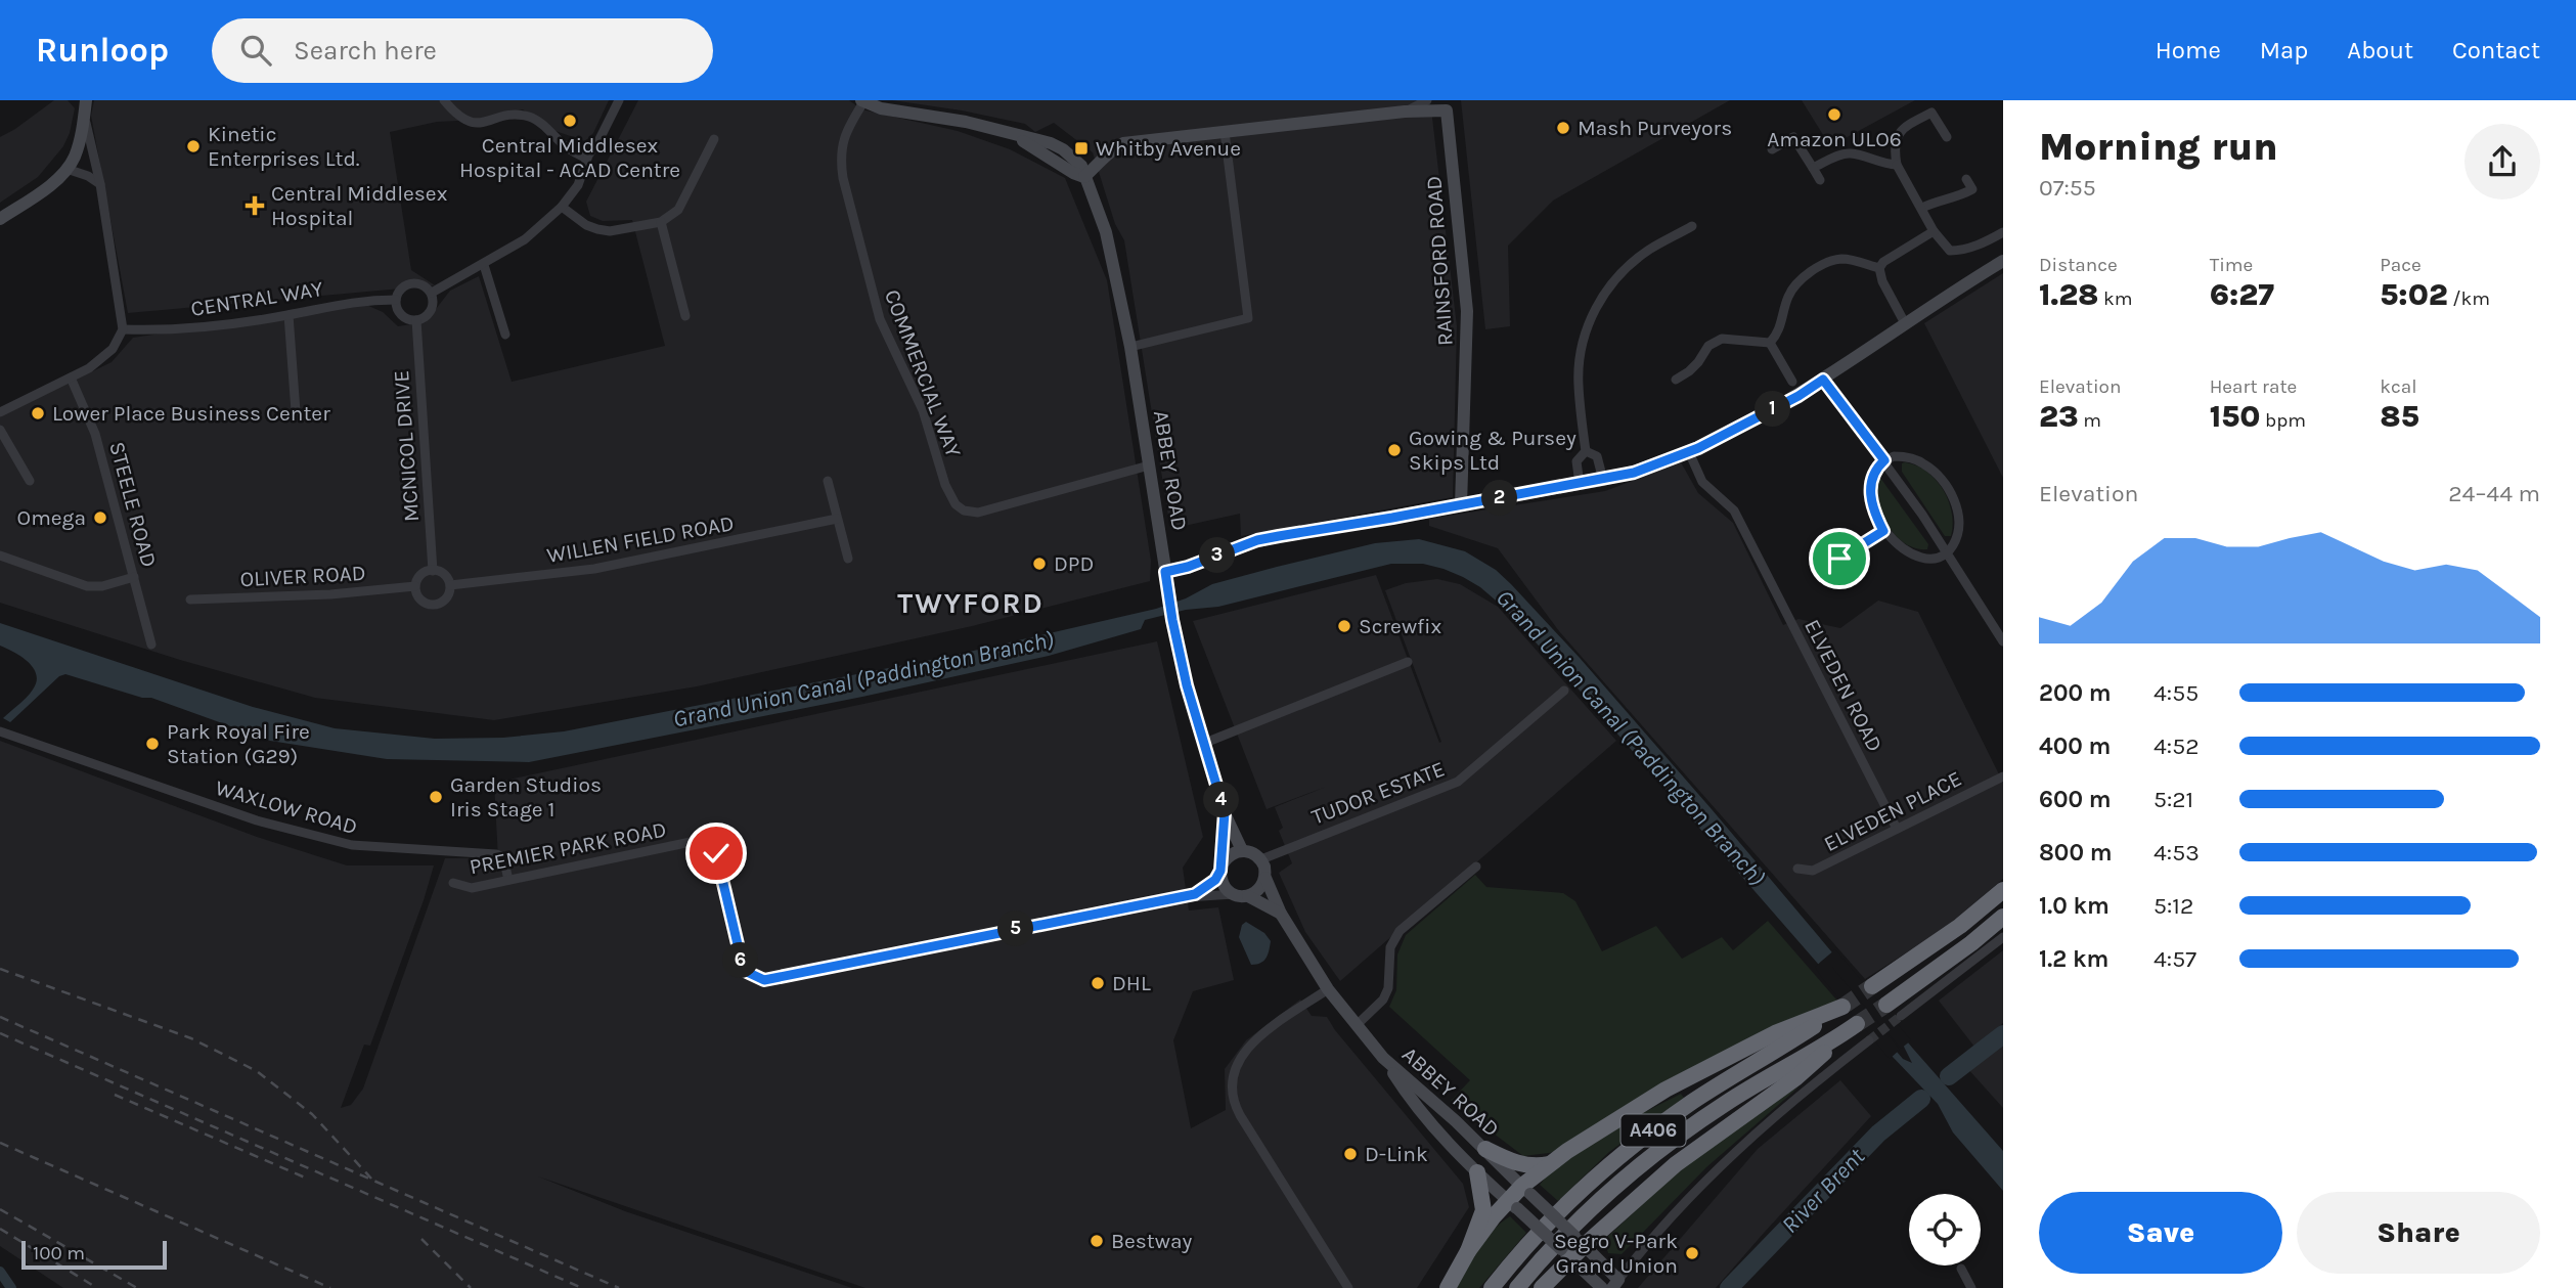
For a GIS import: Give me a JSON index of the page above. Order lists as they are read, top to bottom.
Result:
{
  "streets": {
    "highway": ["A406"],
    "street": [
      "RAINSFORD ROAD",
      "CENTRAL WAY",
      "COMMERCIAL WAY",
      "MCNICOL DRIVE",
      "ABBEY ROAD",
      "STEELE ROAD",
      "WILLEN FIELD ROAD",
      "OLIVER ROAD",
      "ELVEDEN ROAD",
      "TUDOR ESTATE",
      "WAXLOW ROAD",
      "ELVEDEN PLACE",
      "PREMIER PARK ROAD"
    ]
  },
  "crossings": [
    ["CENTRAL WAY", "MCNICOL DRIVE"],
    ["COMMERCIAL WAY", "ABBEY ROAD"],
    ["MCNICOL DRIVE", "WILLEN FIELD ROAD"],
    ["MCNICOL DRIVE", "OLIVER ROAD"],
    ["ABBEY ROAD", "TUDOR ESTATE"],
    ["ABBEY ROAD", "PREMIER PARK ROAD"],
    ["ABBEY ROAD", "A406"],
    ["WILLEN FIELD ROAD", "OLIVER ROAD"],
    ["ELVEDEN ROAD", "ELVEDEN PLACE"],
    ["TUDOR ESTATE", "PREMIER PARK ROAD"],
    ["WAXLOW ROAD", "PREMIER PARK ROAD"]
  ],
  "districts": ["TWYFORD"],
  "water": ["Grand Union Canal (Paddington Branch)", "River Brent"],
  "places": {
    "other": [
      "Amazon ULO6",
      "Central Middlesex Hospital - ACAD Centre",
      "Mash Purveyors",
      "Kinetic Enterprises Ltd.",
      "Lower Place Business Center",
      "Gowing & Pursey Skips Ltd",
      "Omega",
      "DPD",
      "Screwfix",
      "Park Royal Fire Station (G29)",
      "Garden Studios Iris Stage 1",
      "DHL",
      "D-Link",
      "Bestway",
      "Segro V-Park Grand Union"
    ],
    "transit": ["Whitby Avenue"],
    "health": ["Central Middlesex Hospital"]
  },
  "scale_bar": "100 m",
  "page": {
    "header": "Runloop",
    "search": "Search here",
    "nav": [
      "Home",
      "Map",
      "About",
      "Contact"
    ],
    "heading": ["Morning run", "07:55"],
    "stats": [
      ["Distance", "1.28 km"],
      ["Time", "6:27"],
      ["Pace", "5:02 /km"],
      ["Elevation", "23 m"],
      ["Heart rate", "150 bpm"],
      ["kcal", "85"]
    ],
    "pins": [
      "1",
      "2",
      "3",
      "4",
      "5",
      "6"
    ],
    "chart": ["Elevation", "24–44 m"],
    "list": [
      {
        "name": "200 m",
        "note": "4:55"
      },
      {
        "name": "400 m",
        "note": "4:52"
      },
      {
        "name": "600 m",
        "note": "5:21"
      },
      {
        "name": "800 m",
        "note": "4:53"
      },
      {
        "name": "1.0 km",
        "note": "5:12"
      },
      {
        "name": "1.2 km",
        "note": "4:57"
      }
    ],
    "buttons": ["Save", "Share"],
    "scale": "100 m"
  }
}
